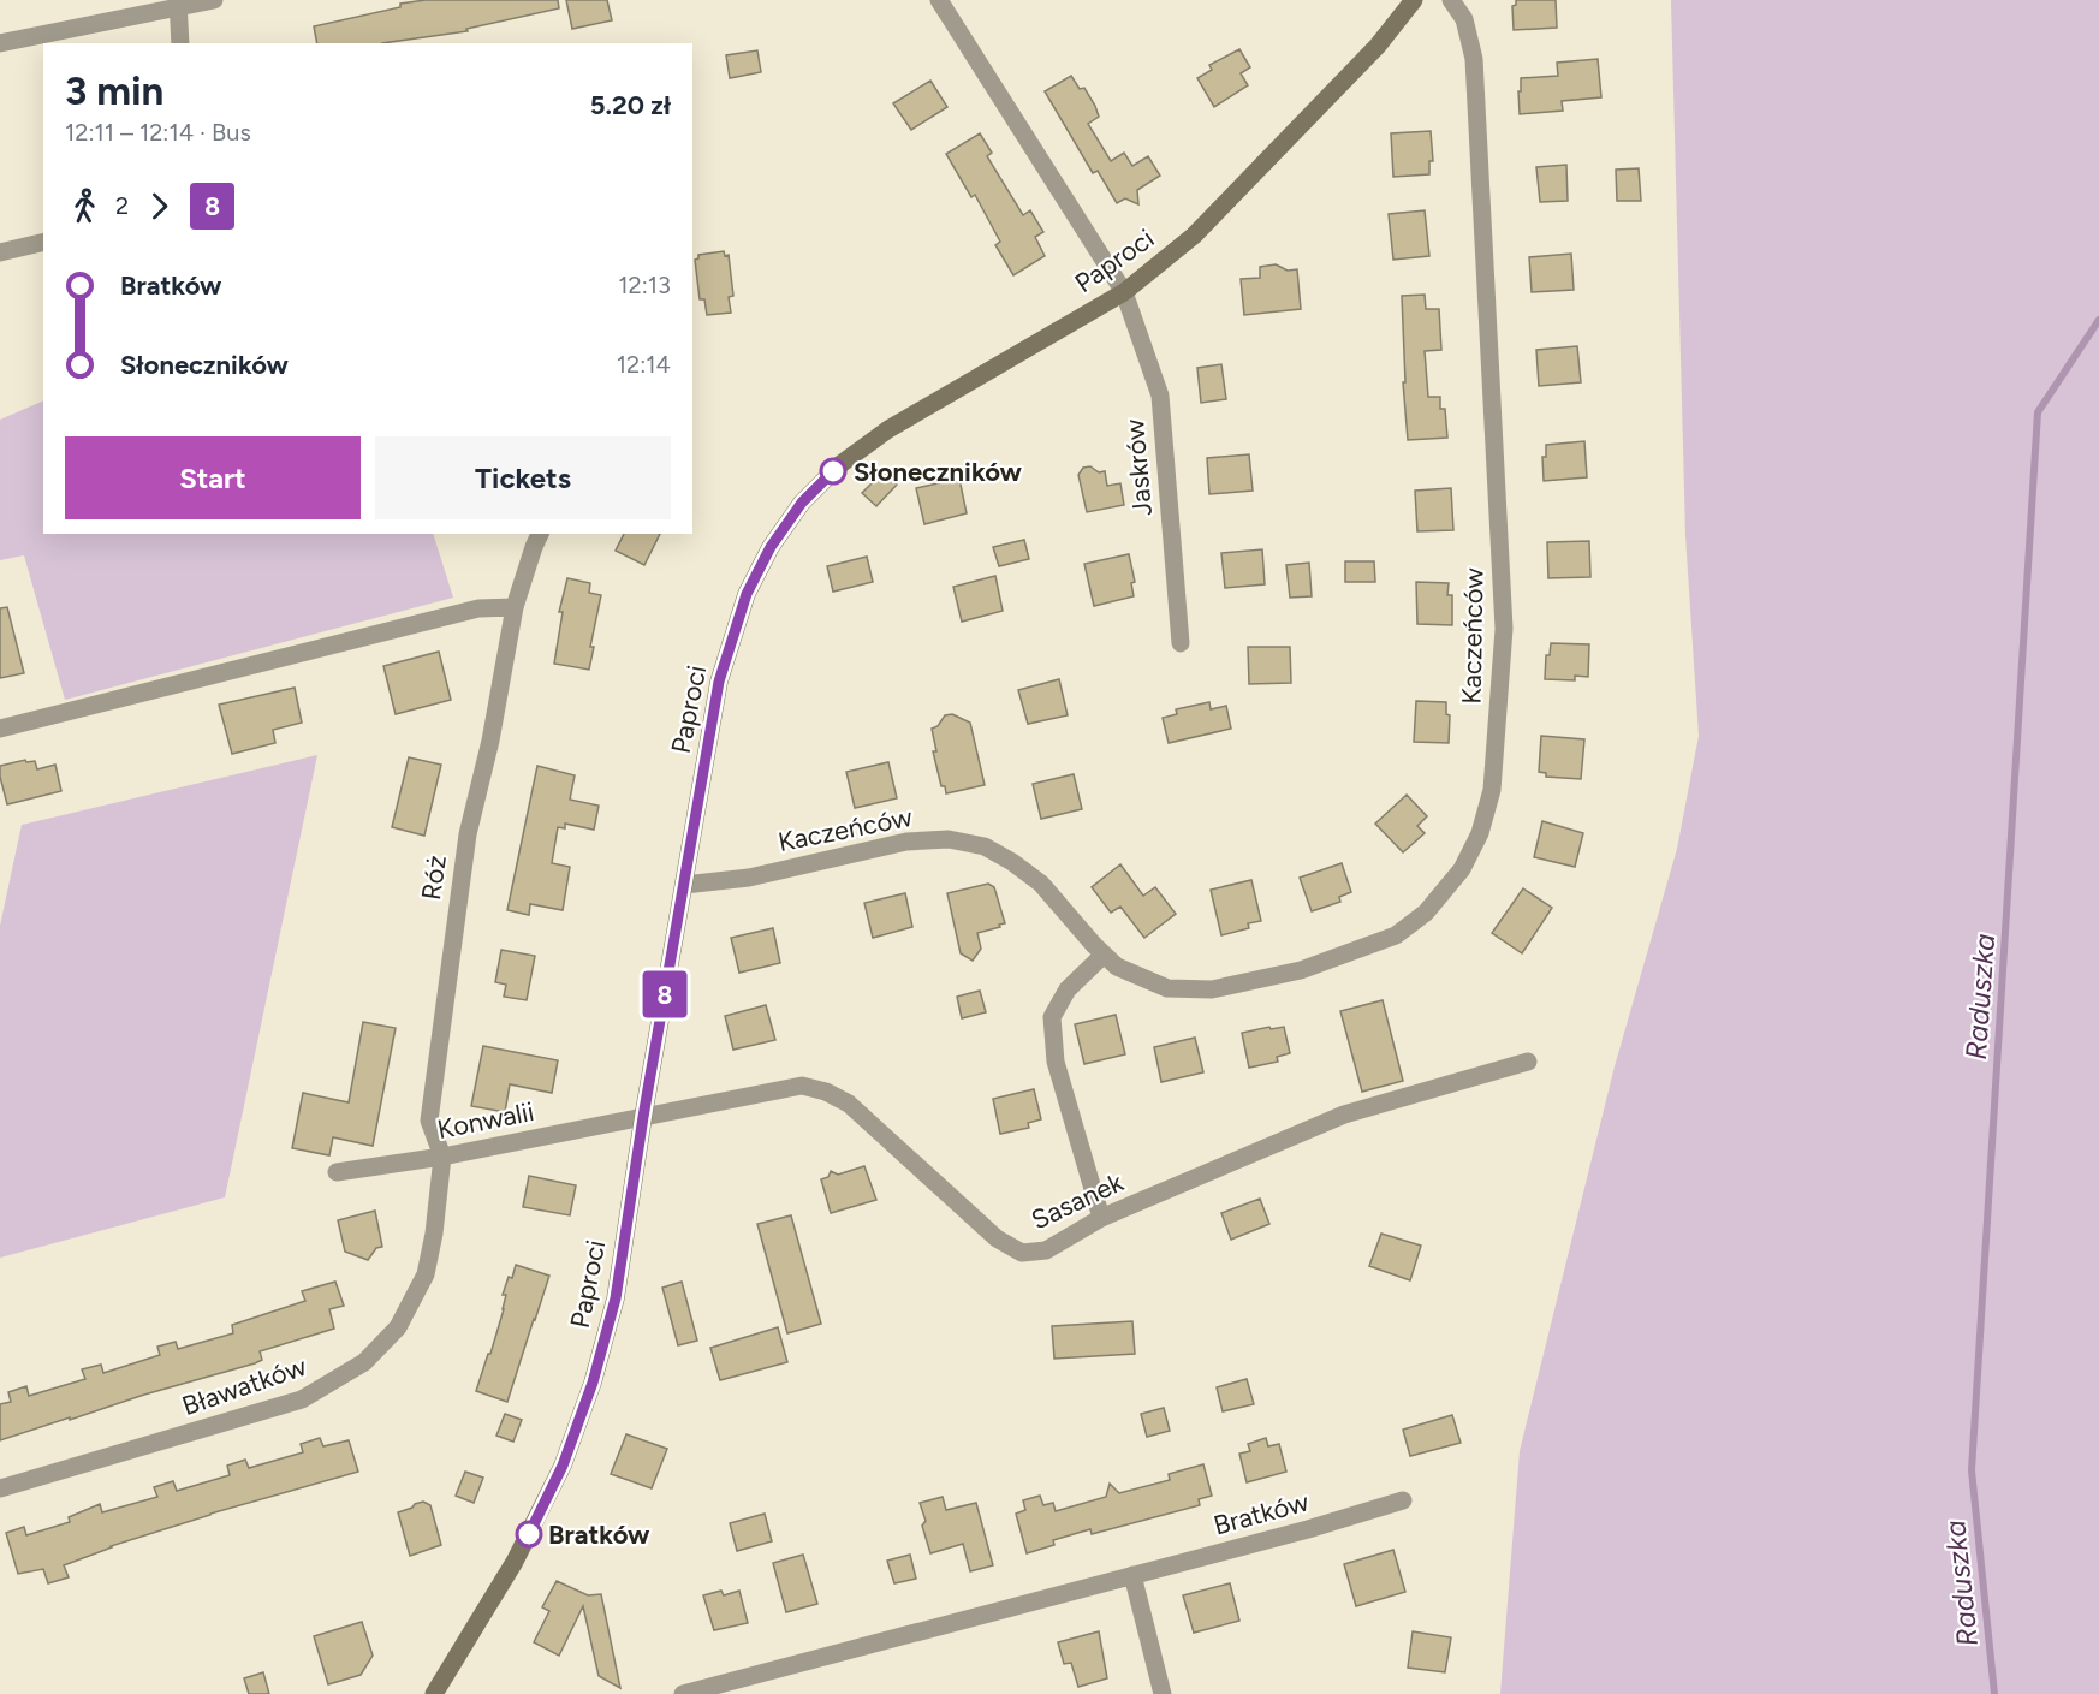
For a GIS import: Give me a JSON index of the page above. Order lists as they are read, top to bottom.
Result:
{
  "streets": {
    "street": [
      "Paproci",
      "Jaskrów",
      "Kaczeńców",
      "Róż",
      "Konwalii",
      "Sasanek",
      "Bławatków",
      "Bratków"
    ]
  },
  "crossings": [
    ["Paproci", "Jaskrów"],
    ["Paproci", "Kaczeńców"],
    ["Paproci", "Konwalii"],
    ["Paproci", "Sasanek"],
    ["Róż", "Konwalii"],
    ["Róż", "Bławatków"],
    ["Konwalii", "Sasanek"],
    ["Konwalii", "Bławatków"]
  ],
  "water": ["Raduszka"],
  "places": ["Słoneczników", "Bratków"],
  "lines": ["bus line 8"],
  "page": {
    "on_map": "8",
    "heading": ["3 min", "12:11 – 12:14 · Bus", "5.20 zł"],
    "legs": ["2", "8"],
    "list": [
      {
        "name": "Bratków",
        "value": "12:13"
      },
      {
        "name": "Słoneczników",
        "value": "12:14"
      }
    ],
    "buttons": ["Start", "Tickets"]
  }
}
